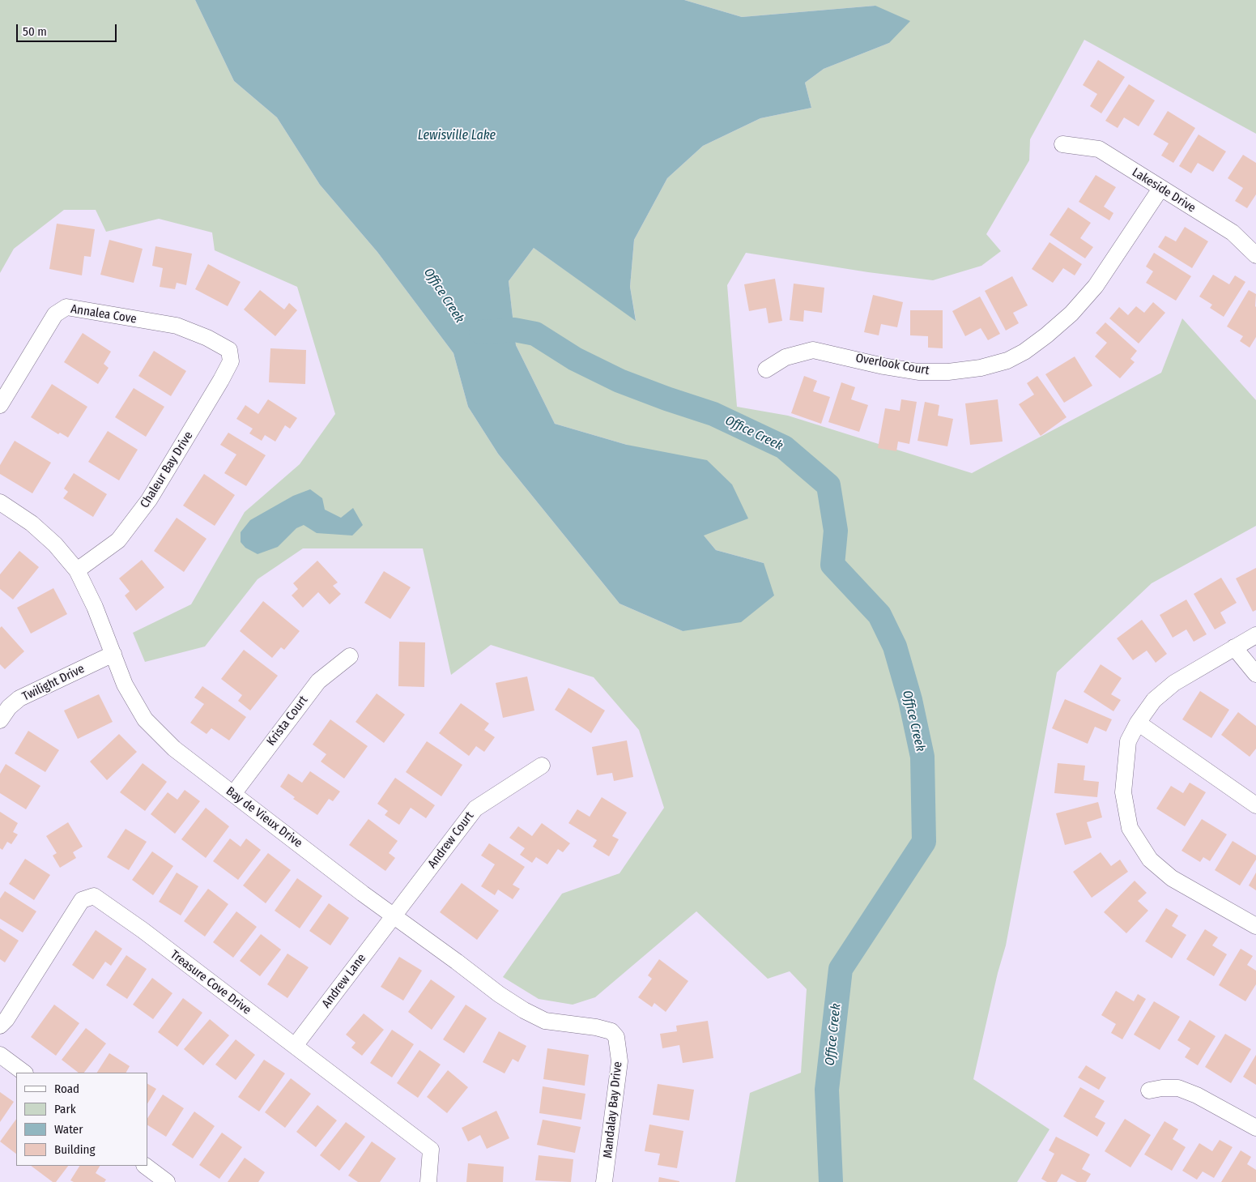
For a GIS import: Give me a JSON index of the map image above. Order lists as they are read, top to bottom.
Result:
{
  "streets": {
    "street": [
      "Lakeside Drive",
      "Annalea Cove",
      "Overlook Court",
      "Chaleur Bay Drive",
      "Twilight Drive",
      "Krista Court",
      "Bay de Vieux Drive",
      "Andrew Court",
      "Andrew Lane",
      "Treasure Cove Drive",
      "Mandalay Bay Drive"
    ]
  },
  "crossings": [
    ["Lakeside Drive", "Overlook Court"],
    ["Annalea Cove", "Chaleur Bay Drive"],
    ["Chaleur Bay Drive", "Bay de Vieux Drive"],
    ["Twilight Drive", "Bay de Vieux Drive"],
    ["Krista Court", "Bay de Vieux Drive"],
    ["Bay de Vieux Drive", "Andrew Court"],
    ["Bay de Vieux Drive", "Andrew Lane"],
    ["Bay de Vieux Drive", "Mandalay Bay Drive"],
    ["Andrew Court", "Andrew Lane"],
    ["Andrew Lane", "Treasure Cove Drive"]
  ],
  "water": ["Lewisville Lake", "Office Creek"],
  "legend": [
    "Road",
    "Park",
    "Water",
    "Building"
  ],
  "scale_bar": "50 m"
}
